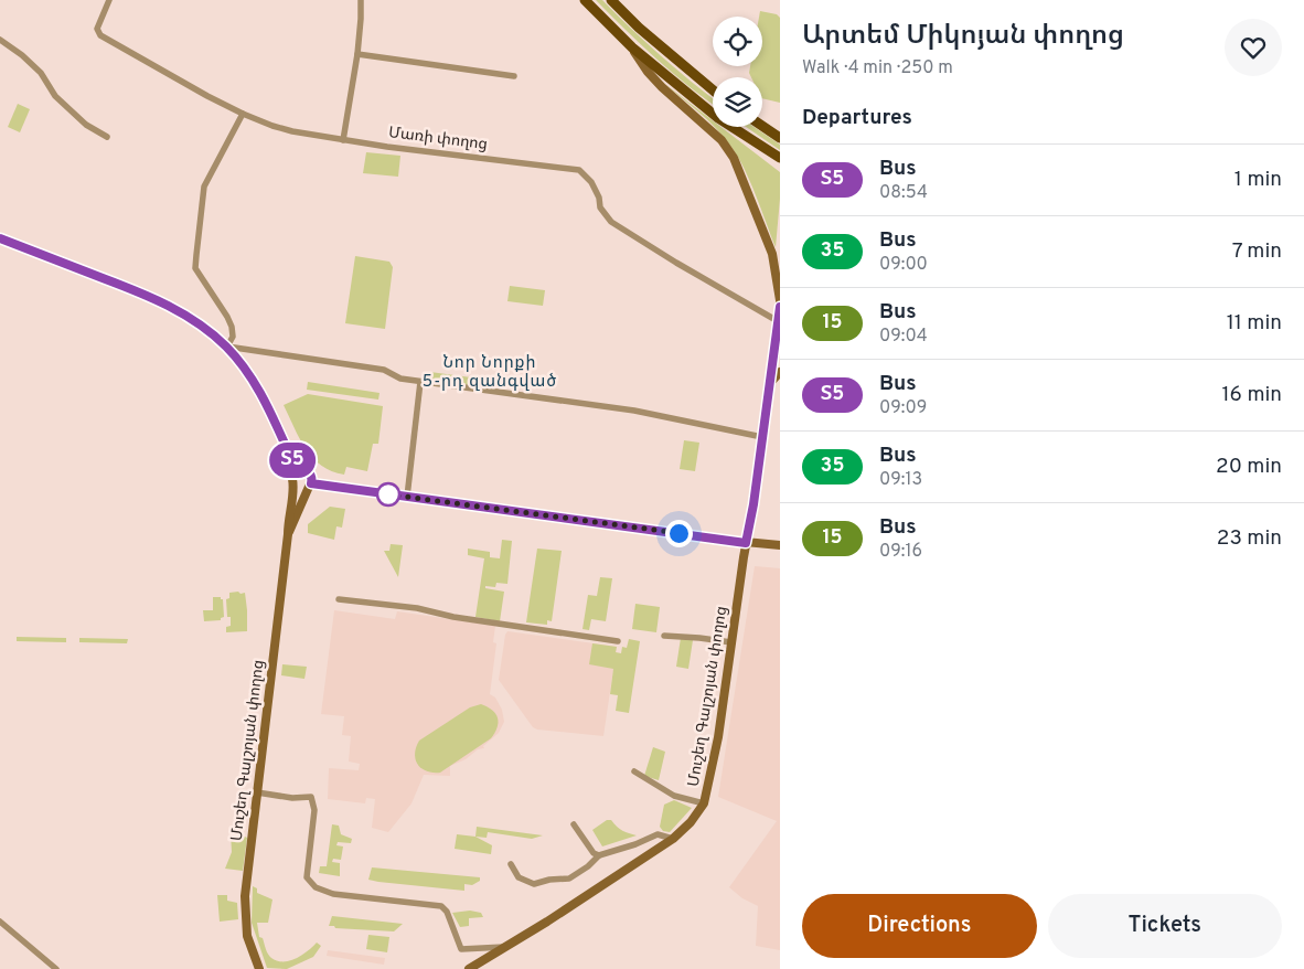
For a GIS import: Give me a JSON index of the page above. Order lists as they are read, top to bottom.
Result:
{
  "streets": {
    "main road": ["Մուշեղ Գալշոյան փողոց"],
    "street": ["Մառի փողոց"]
  },
  "crossings": [
    ["Մառի փողոց", "Մուշեղ Գալշոյան փողոց"]
  ],
  "districts": ["Նոր Նորքի 5-րդ զանգված"],
  "lines": ["bus line Տ5"],
  "page": {
    "on_map": "Տ5",
    "heading": [
      ["Արտեմ Միկոյան փողոց", "Walk · 4 min · 250 m"],
      "Departures"
    ],
    "list": [
      {
        "mark": "Տ5",
        "name": "Bus",
        "note": "08:54",
        "value": "1 min"
      },
      {
        "mark": "35",
        "name": "Bus",
        "note": "09:00",
        "value": "7 min"
      },
      {
        "mark": "15",
        "name": "Bus",
        "note": "09:04",
        "value": "11 min"
      },
      {
        "mark": "Տ5",
        "name": "Bus",
        "note": "09:09",
        "value": "16 min"
      },
      {
        "mark": "35",
        "name": "Bus",
        "note": "09:13",
        "value": "20 min"
      },
      {
        "mark": "15",
        "name": "Bus",
        "note": "09:16",
        "value": "23 min"
      }
    ],
    "buttons": ["Directions", "Tickets"]
  }
}
